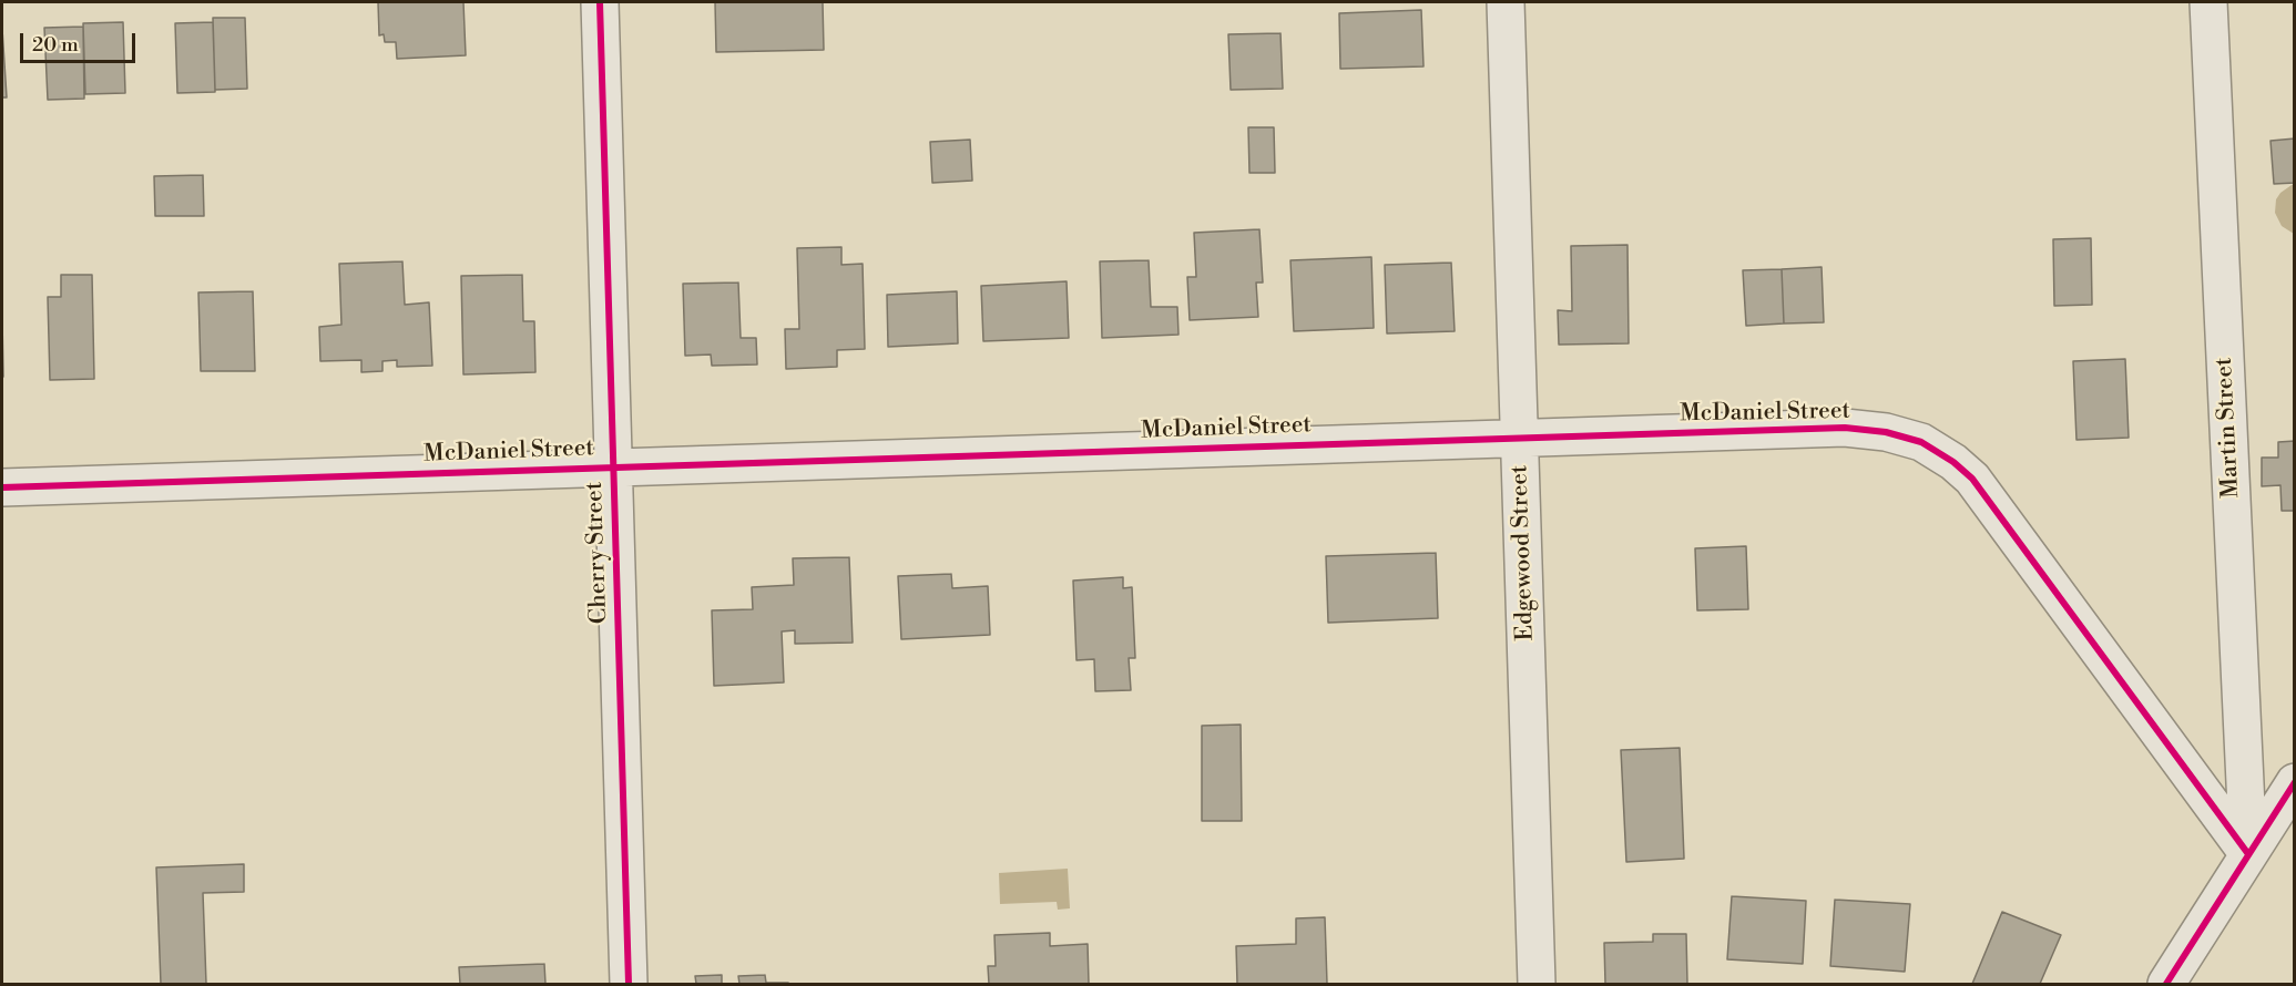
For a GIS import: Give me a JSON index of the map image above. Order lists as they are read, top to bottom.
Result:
{
  "streets": {
    "street": [
      "McDaniel Street",
      "Martin Street",
      "Cherry Street",
      "Edgewood Street"
    ]
  },
  "crossings": [
    ["McDaniel Street", "Martin Street"],
    ["McDaniel Street", "Cherry Street"],
    ["McDaniel Street", "Edgewood Street"]
  ],
  "scale_bar": "20 m"
}
